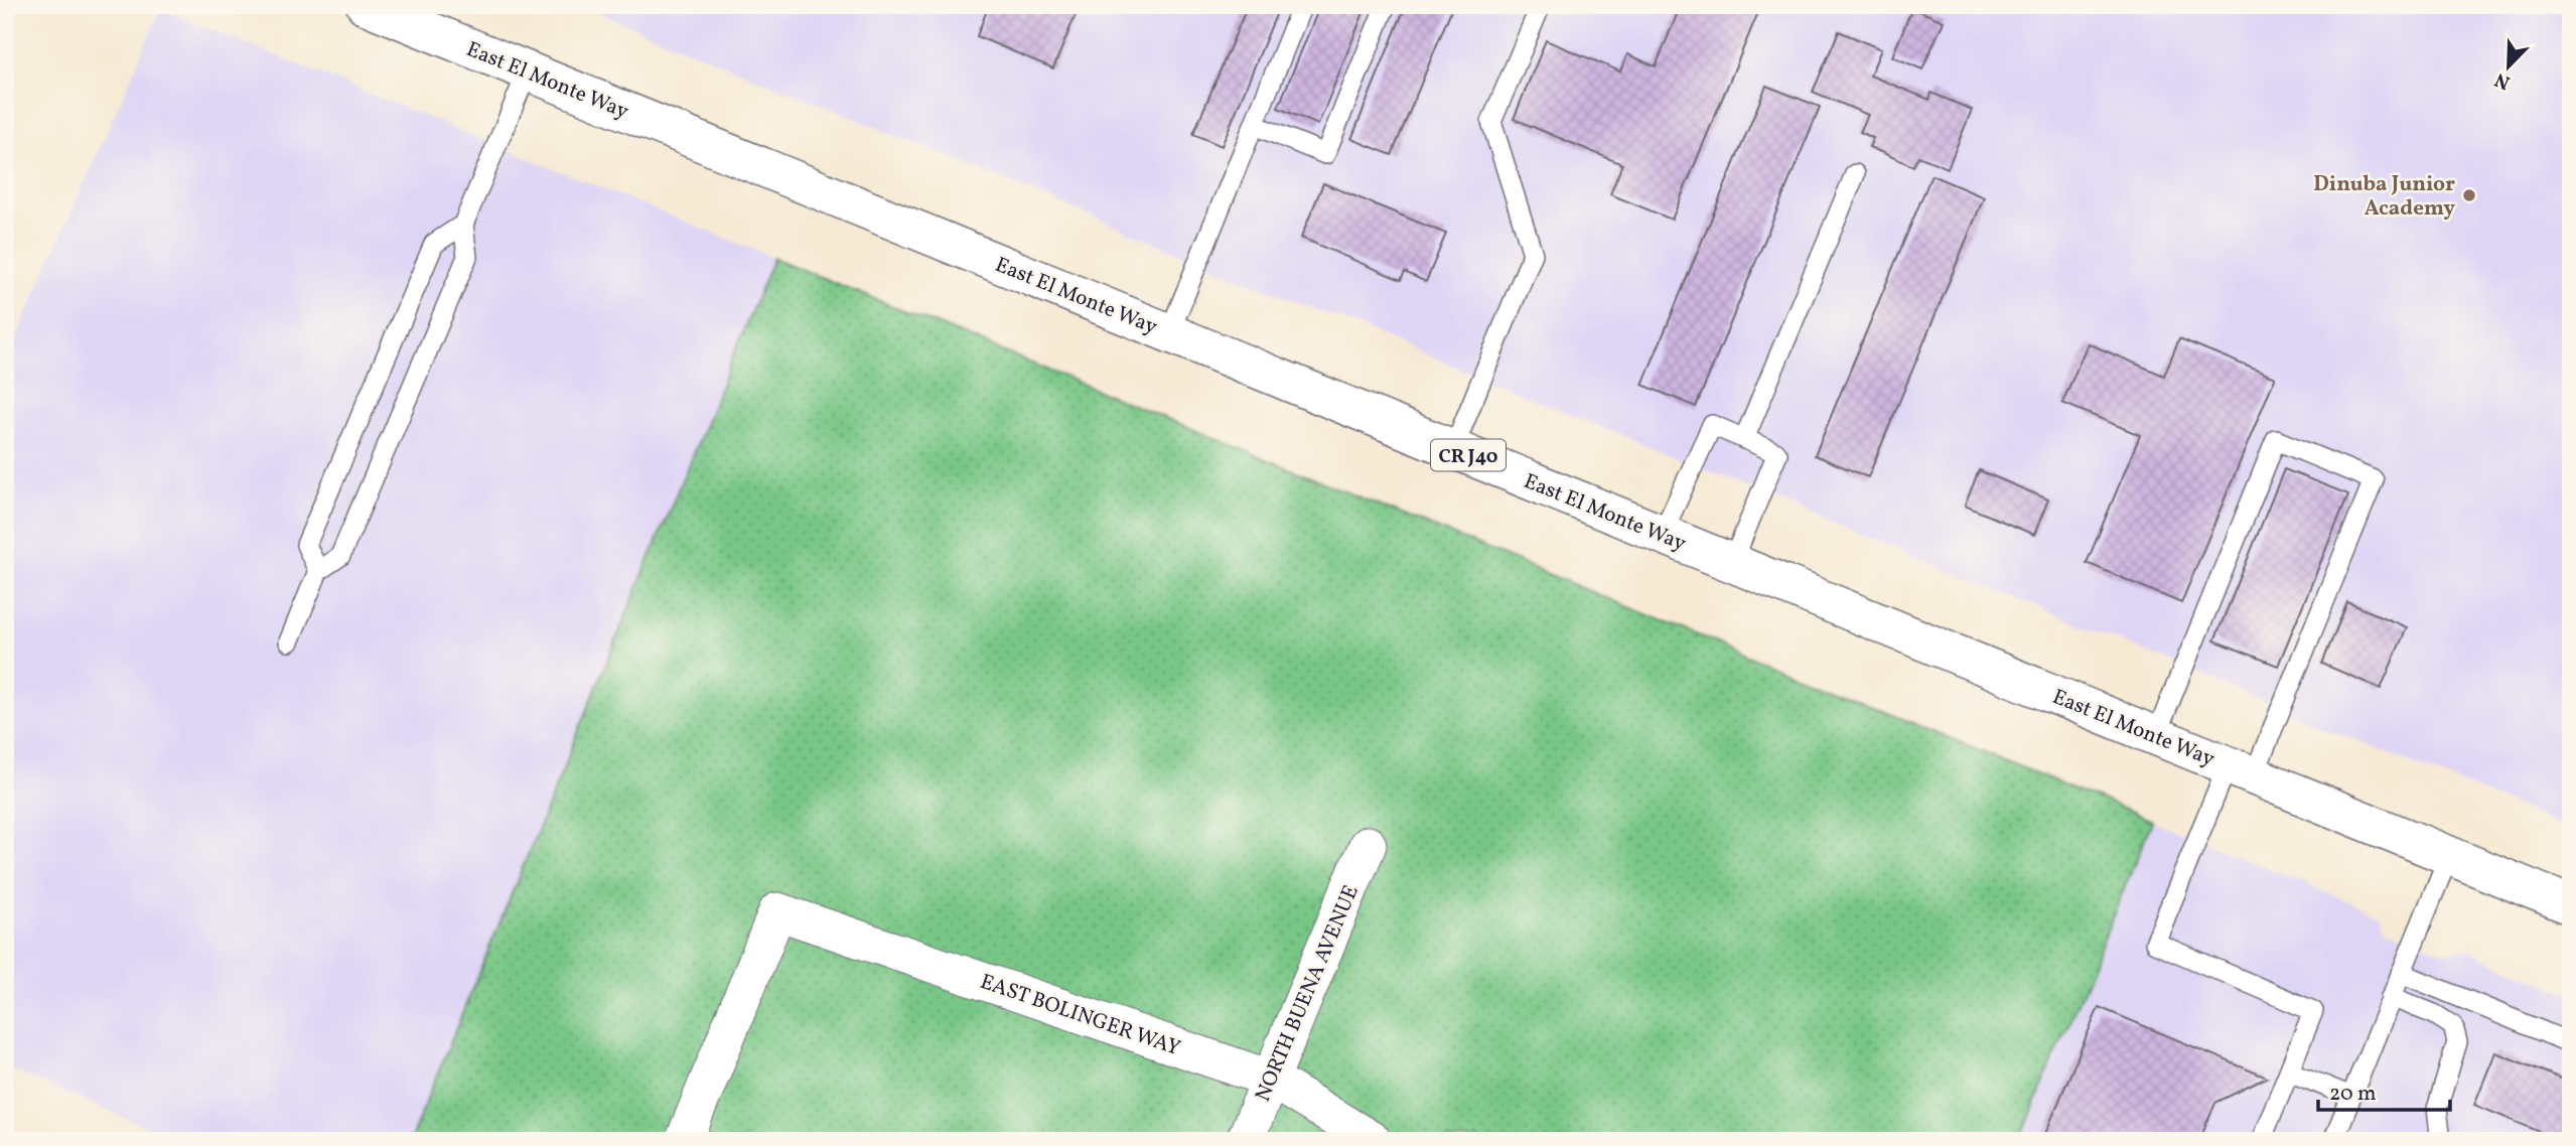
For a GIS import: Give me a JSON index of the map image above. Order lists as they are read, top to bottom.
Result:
{
  "streets": {
    "main road": ["East El Monte Way", "CR J40"],
    "street": ["NORTH BUENA AVENUE", "EAST BOLINGER WAY"]
  },
  "crossings": [
    ["NORTH BUENA AVENUE", "EAST BOLINGER WAY"]
  ],
  "places": ["Dinuba Junior Academy"],
  "scale_bar": "20 m",
  "north": "bottom left"
}
